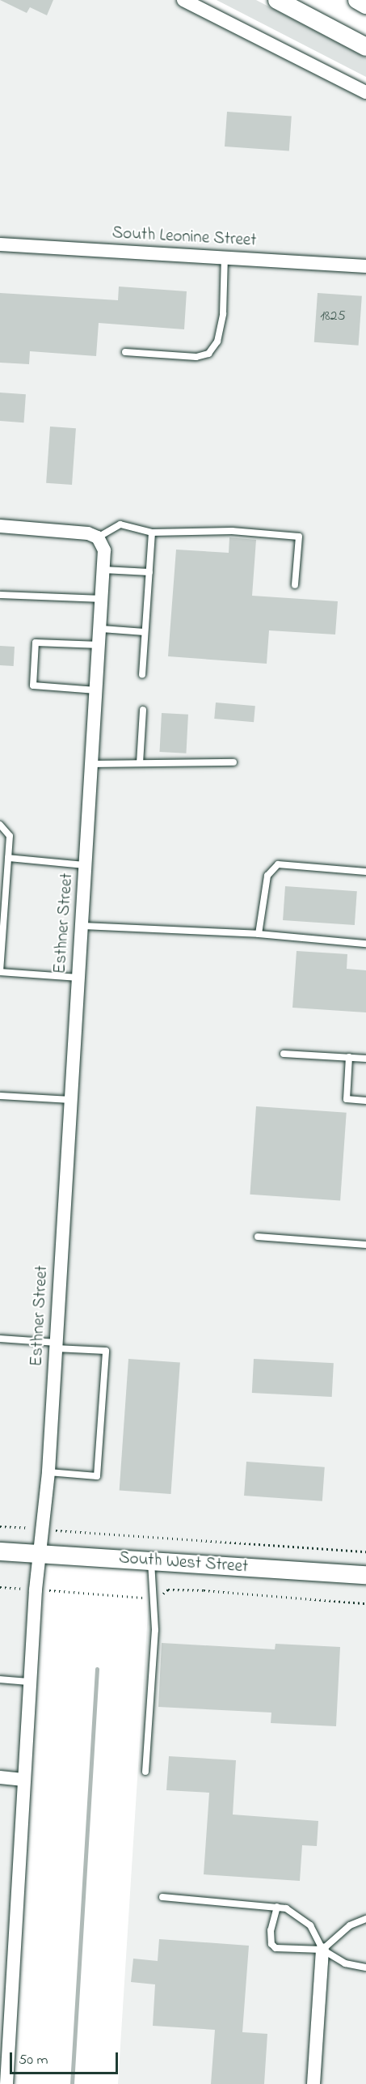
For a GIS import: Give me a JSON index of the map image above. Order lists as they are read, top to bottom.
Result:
{
  "streets": {
    "main road": ["South West Street"],
    "street": ["South Leonine Street", "Esthner Street"]
  },
  "crossings": [
    ["Esthner Street", "South West Street"]
  ],
  "house_numbers": ["1825"],
  "scale_bar": "50 m"
}
